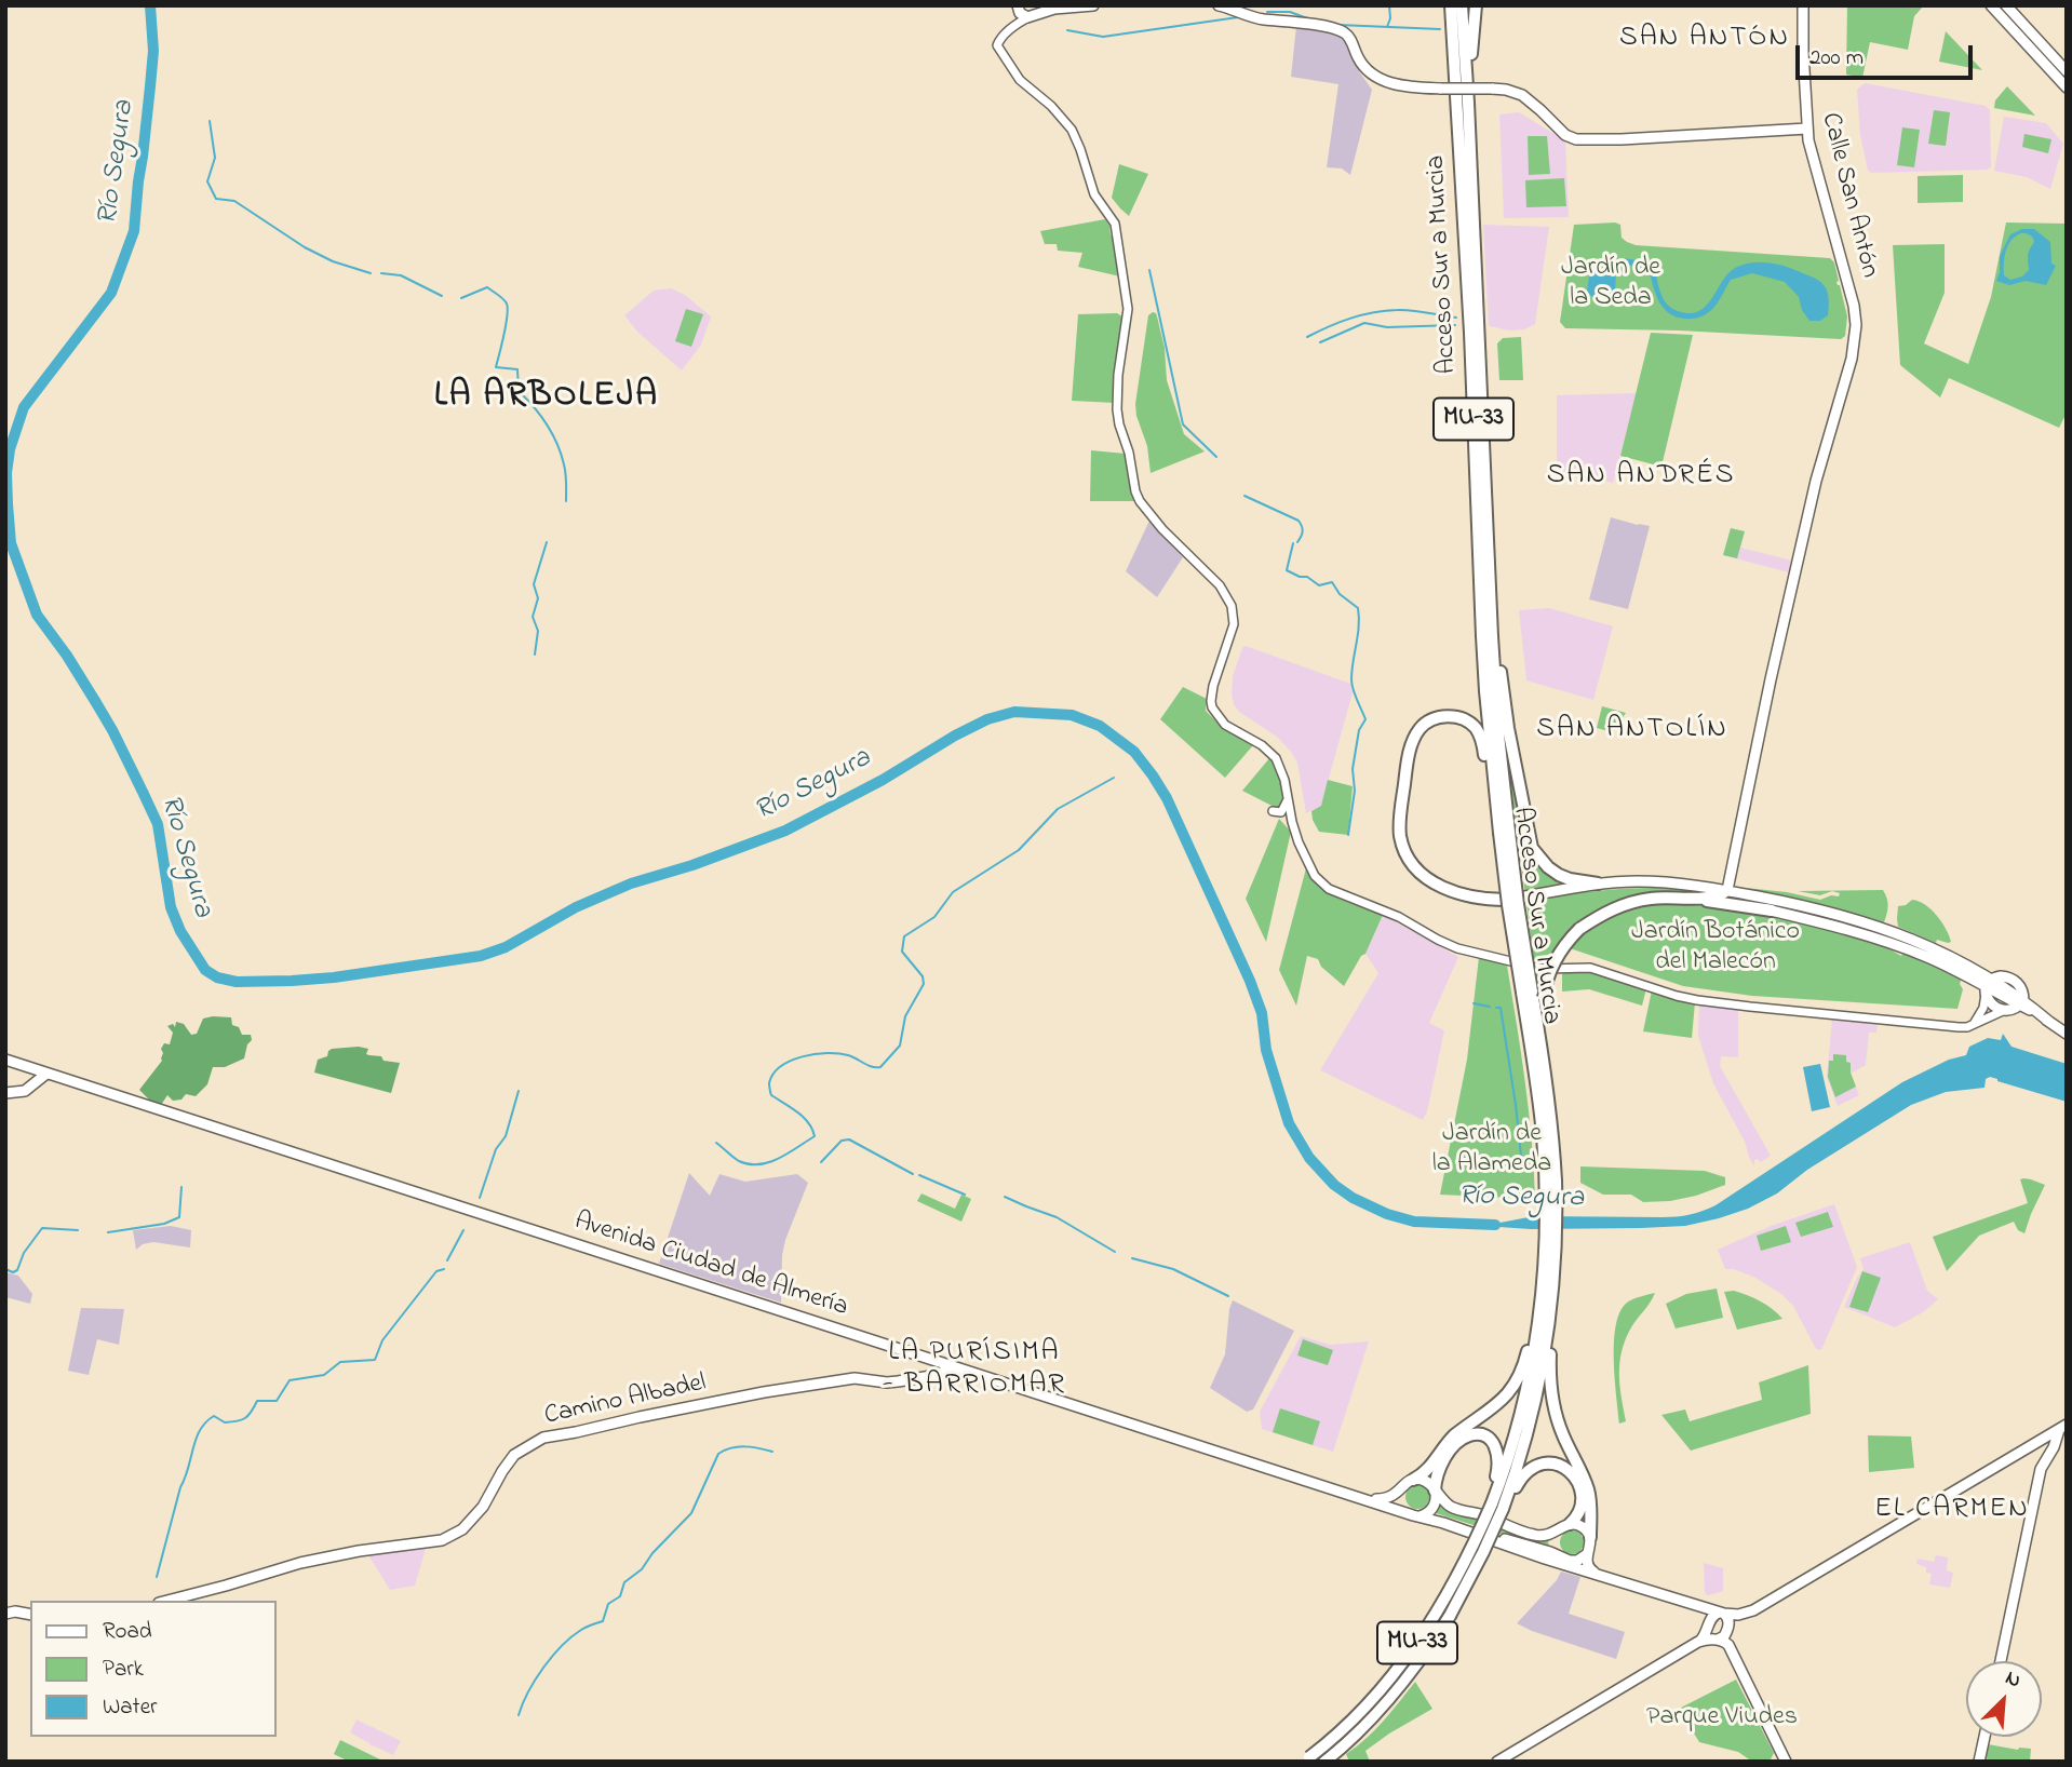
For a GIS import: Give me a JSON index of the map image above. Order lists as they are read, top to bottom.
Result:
{
  "streets": {
    "highway": ["Acceso Sur a Murcia", "MU-33"],
    "main road": ["Calle San Antón", "Avenida Ciudad de Almería", "Camino Albadel"]
  },
  "crossings": [
    ["Avenida Ciudad de Almería", "Camino Albadel"]
  ],
  "districts": [
    "SAN ANTÓN",
    "LA ARBOLEJA",
    "SAN ANDRÉS",
    "SAN ANTOLÍN",
    "LA PURÍSIMA - BARRIOMAR",
    "EL CARMEN"
  ],
  "water": ["Río Segura"],
  "parks": [
    "Jardín de la Seda",
    "Jardín Botánico del Malecón",
    "Jardín de la Alameda",
    "Parque Viudes"
  ],
  "legend": ["Road", "Park", "Water"],
  "scale_bar": "200 m",
  "north": "top right"
}
